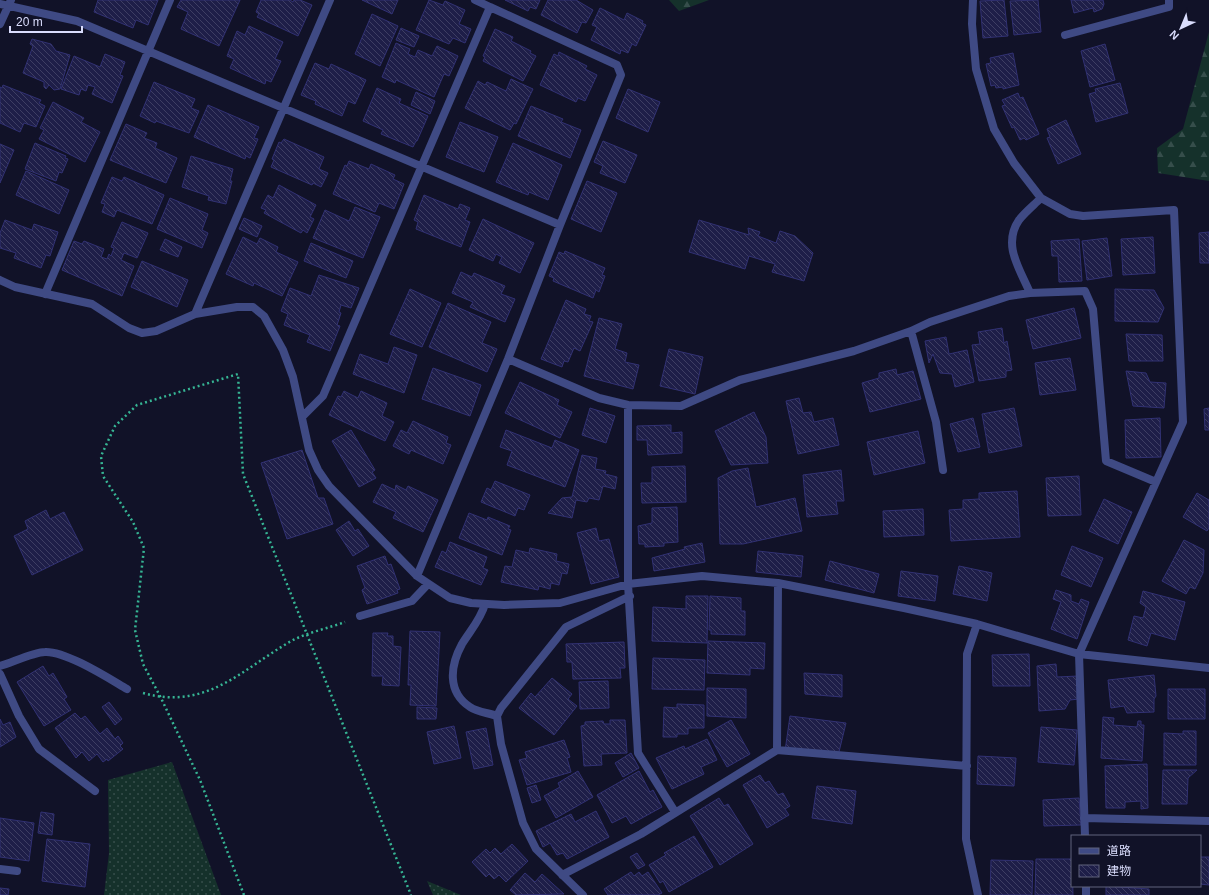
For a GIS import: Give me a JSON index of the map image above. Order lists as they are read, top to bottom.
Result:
{
  "legend": ["道路", "建物"],
  "scale_bar": "20 m",
  "north": "bottom left"
}
